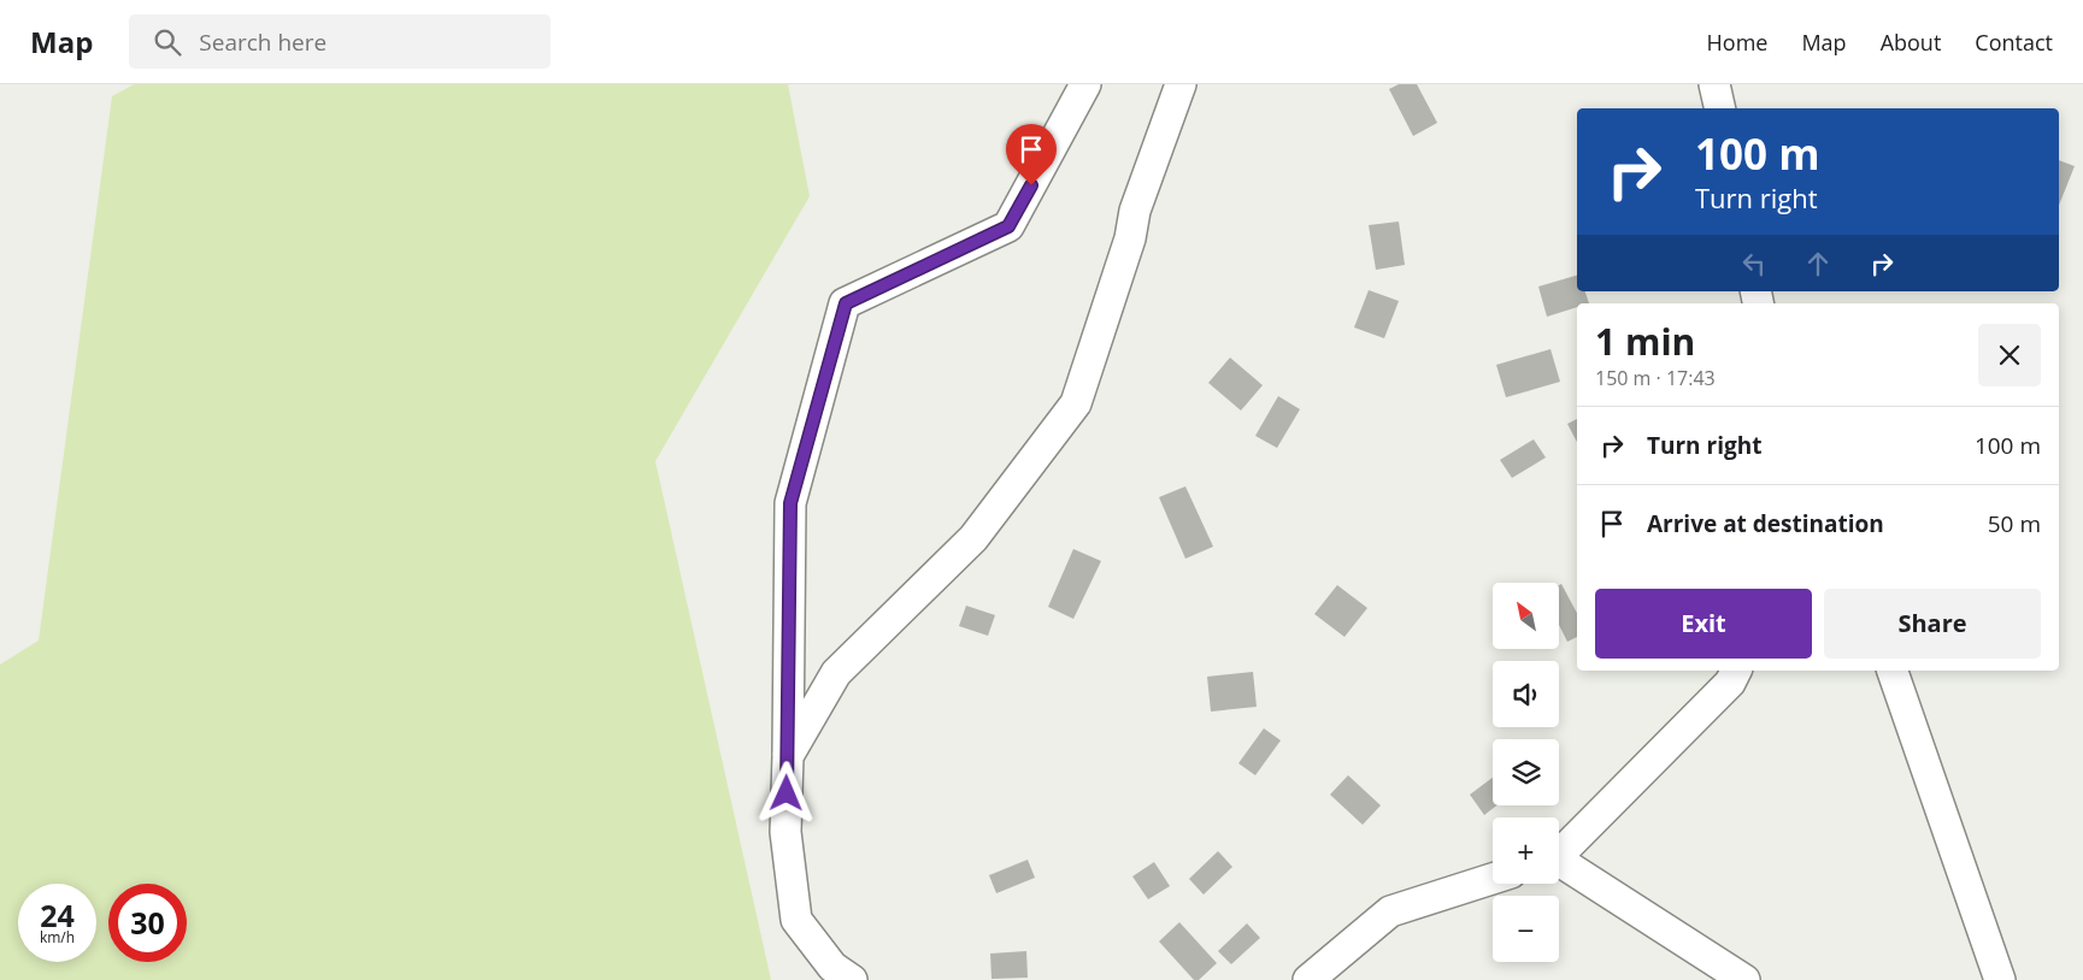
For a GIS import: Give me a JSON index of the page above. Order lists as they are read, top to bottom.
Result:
{
  "north": "top left",
  "page": {
    "header": "Map",
    "search": "Search here",
    "nav": [
      "Home",
      "Map",
      "About",
      "Contact"
    ],
    "turn": ["100 m", "Turn right"],
    "heading": ["1 min", "150 m · 17:43"],
    "list": [
      {
        "name": "Turn right",
        "value": "100 m"
      },
      {
        "name": "Arrive at destination",
        "value": "50 m"
      }
    ],
    "buttons": ["Exit", "Share"],
    "map_buttons": ["+", "−"],
    "speed": "24 km/h",
    "limit": "30"
  }
}
